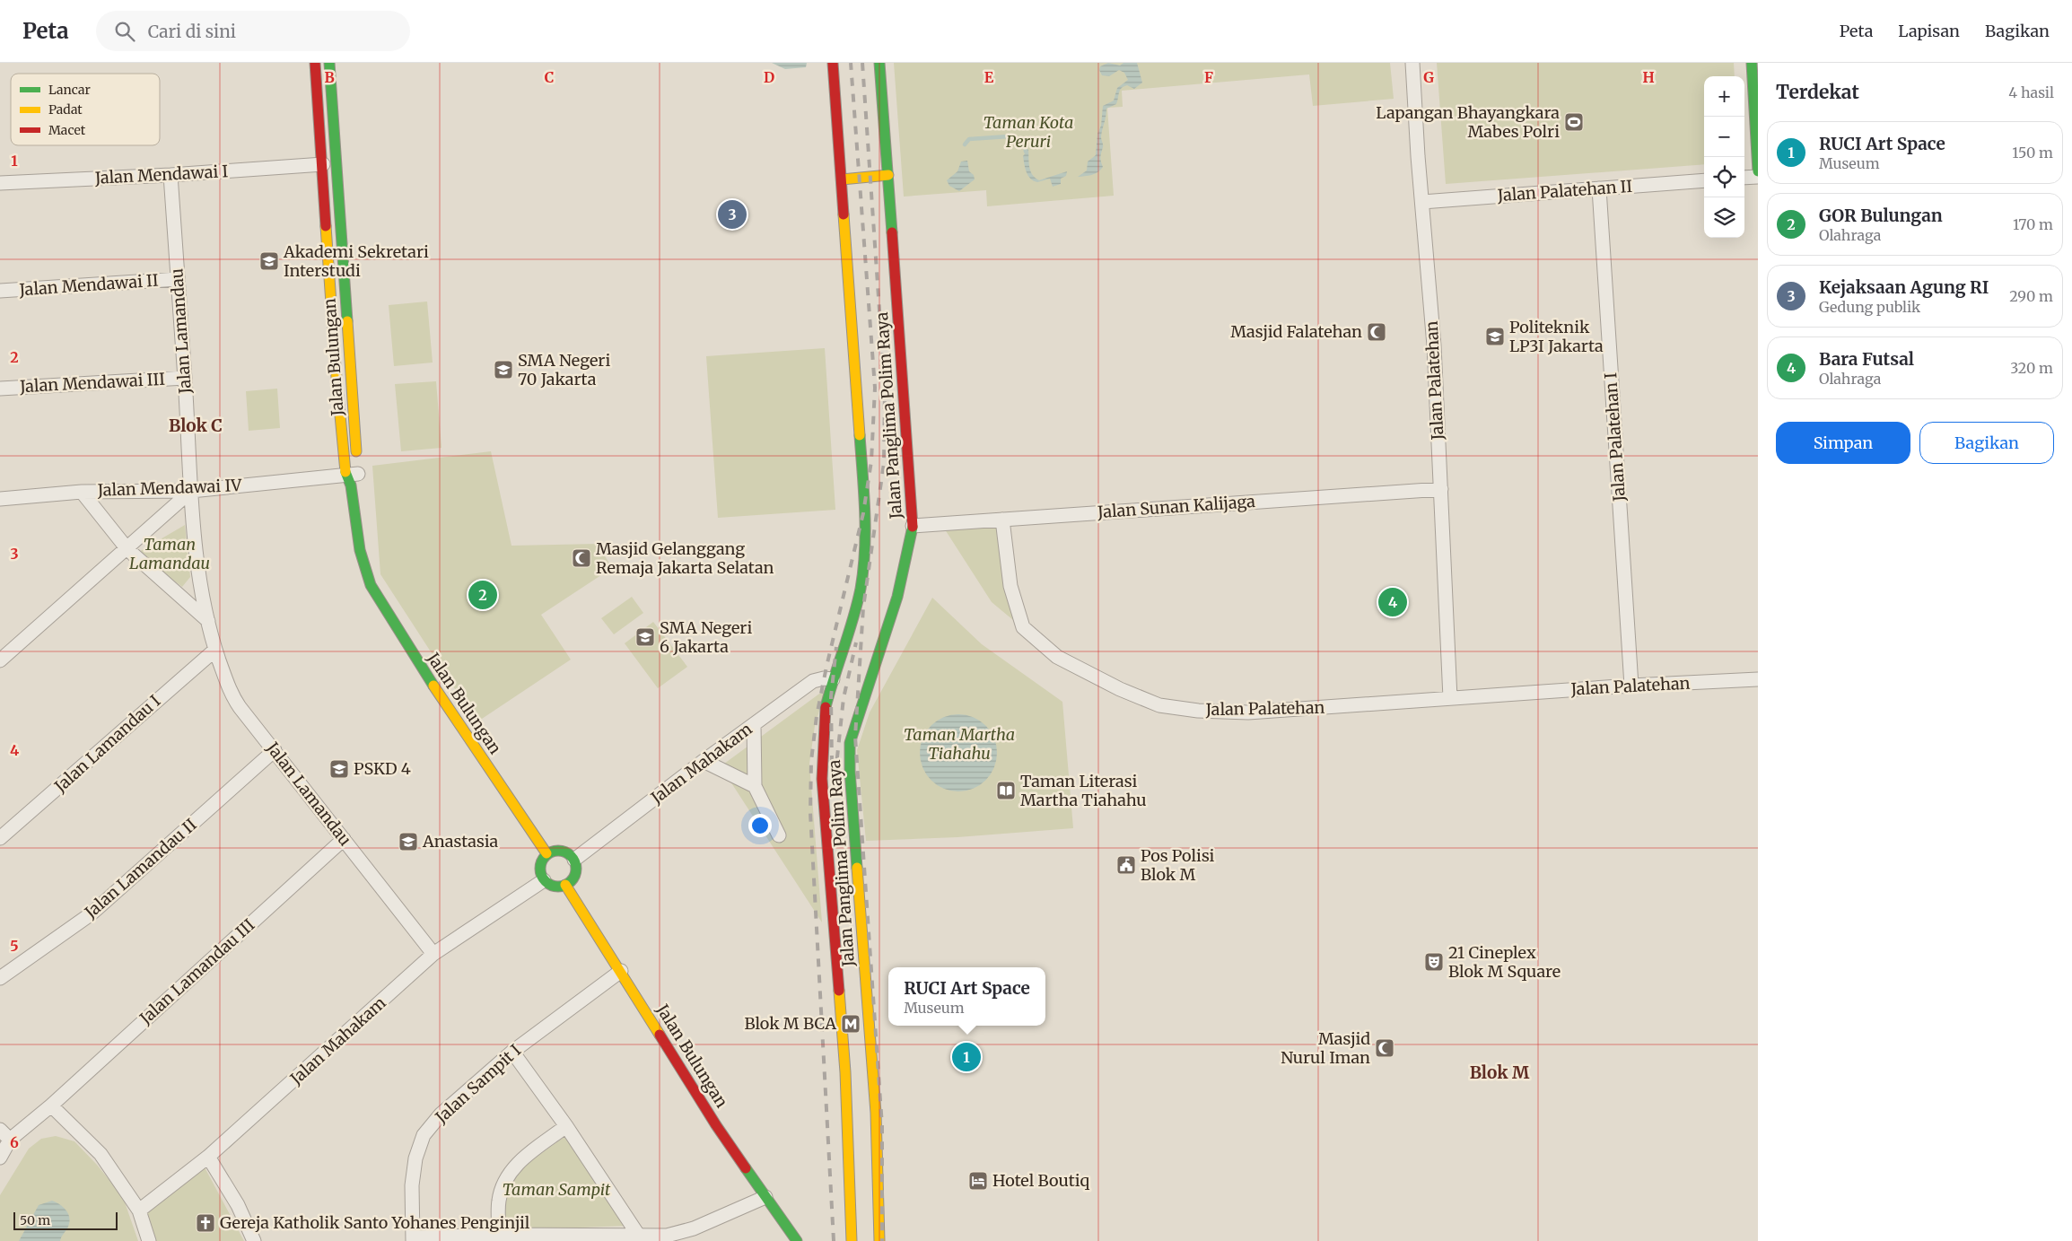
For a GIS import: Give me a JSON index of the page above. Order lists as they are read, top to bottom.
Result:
{
  "streets": {
    "main road": ["Jalan Bulungan", "Jalan Panglima Polim Raya"],
    "street": [
      "Jalan Mendawai I",
      "Jalan Palatehan II",
      "Jalan Mendawai II",
      "Jalan Lamandau",
      "Jalan Palatehan",
      "Jalan Mendawai III",
      "Jalan Palatehan I",
      "Jalan Mendawai IV",
      "Jalan Sunan Kalijaga",
      "Jalan Lamandau I",
      "Jalan Mahakam",
      "Jalan Lamandau II",
      "Jalan Lamandau III",
      "Jalan Sampit I"
    ]
  },
  "crossings": [
    ["Jalan Mendawai I", "Jalan Lamandau"],
    ["Jalan Mendawai I", "Jalan Bulungan"],
    ["Jalan Palatehan II", "Jalan Palatehan"],
    ["Jalan Palatehan II", "Jalan Palatehan I"],
    ["Jalan Mendawai II", "Jalan Lamandau"],
    ["Jalan Lamandau", "Jalan Mendawai III"],
    ["Jalan Lamandau", "Jalan Mendawai IV"],
    ["Jalan Lamandau", "Jalan Lamandau I"],
    ["Jalan Lamandau", "Jalan Mahakam"],
    ["Jalan Lamandau", "Jalan Lamandau II"],
    ["Jalan Lamandau", "Jalan Lamandau III"],
    ["Jalan Bulungan", "Jalan Mendawai IV"],
    ["Jalan Bulungan", "Jalan Mahakam"],
    ["Jalan Bulungan", "Jalan Sampit I"],
    ["Jalan Palatehan", "Jalan Palatehan I"],
    ["Jalan Palatehan", "Jalan Sunan Kalijaga"],
    ["Jalan Panglima Polim Raya", "Jalan Sunan Kalijaga"],
    ["Jalan Panglima Polim Raya", "Jalan Mahakam"]
  ],
  "districts": ["Blok C", "Blok M"],
  "parks": [
    "Taman Kota Peruri",
    "Taman Lamandau",
    "Taman Martha Tiahahu",
    "Taman Sampit"
  ],
  "places": {
    "sports": ["Lapangan Bhayangkara Mabes Polri"],
    "school or university": [
      "Akademi Sekretari Interstudi",
      "Politeknik LP3I Jakarta",
      "SMA Negeri 70 Jakarta",
      "SMA Negeri 6 Jakarta",
      "PSKD 4",
      "Anastasia"
    ],
    "mosque": ["Masjid Falatehan", "Masjid Gelanggang Remaja Jakarta Selatan", "Masjid Nurul Iman"],
    "library": ["Taman Literasi Martha Tiahahu"],
    "public building": ["Pos Polisi Blok M"],
    "theatre": ["21 Cineplex Blok M Square"],
    "metro station": ["Blok M BCA"],
    "hotel": ["Hotel Boutiq"],
    "church": ["Gereja Katholik Santo Yohanes Penginjil"]
  },
  "legend": ["Lancar", "Padat", "Macet"],
  "scale_bar": "50 m",
  "page": {
    "header": "Peta",
    "search": "Cari di sini",
    "nav": ["Peta", "Lapisan", "Bagikan"],
    "heading": ["Terdekat", "4 hasil"],
    "map_buttons": ["+", "−"],
    "list": [
      {
        "mark": "1",
        "name": "RUCI Art Space",
        "note": "Museum",
        "value": "150 m"
      },
      {
        "mark": "2",
        "name": "GOR Bulungan",
        "note": "Olahraga",
        "value": "170 m"
      },
      {
        "mark": "3",
        "name": "Kejaksaan Agung RI",
        "note": "Gedung publik",
        "value": "290 m"
      },
      {
        "mark": "4",
        "name": "Bara Futsal",
        "note": "Olahraga",
        "value": "320 m"
      }
    ],
    "pins": [
      "3",
      "2",
      "4",
      "1"
    ],
    "buttons": ["Simpan", "Bagikan"],
    "popup": ["RUCI Art Space", "Museum"],
    "scale": "50 m"
  },
  "grid": {
    "columns": [
      "B",
      "C",
      "D",
      "E",
      "F",
      "G",
      "H"
    ],
    "rows": [
      "1",
      "2",
      "3",
      "4",
      "5",
      "6"
    ]
  }
}
